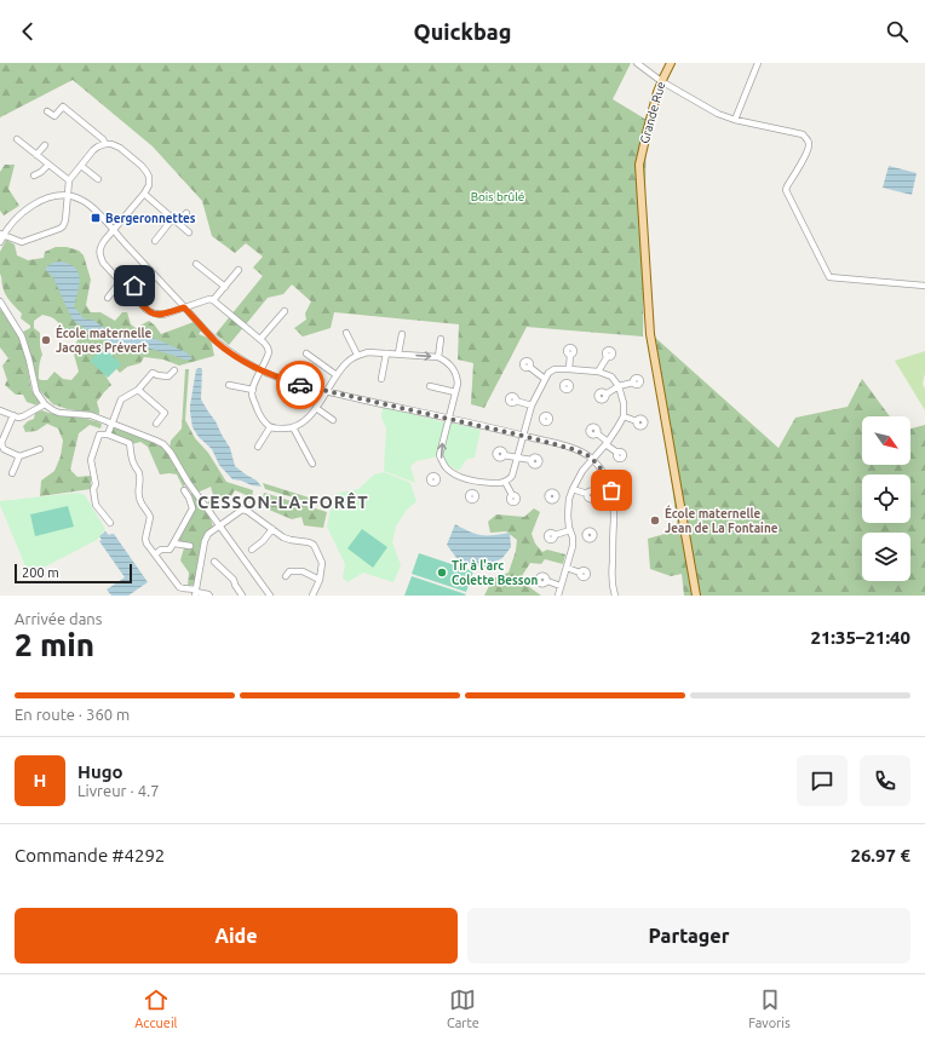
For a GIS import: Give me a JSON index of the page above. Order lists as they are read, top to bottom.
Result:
{
  "streets": {
    "main road": ["Grande Rue"]
  },
  "districts": ["CESSON-LA-FORÊT"],
  "parks": ["Bois brûlé"],
  "places": {
    "transit": ["Bergeronnettes"],
    "other": ["École maternelle Jacques Prévert", "École maternelle Jean de La Fontaine", "Tir à l'arc Colette Besson"]
  },
  "scale_bar": "200 m",
  "north": "bottom right",
  "page": {
    "header": "Quickbag",
    "scale": "200 m",
    "heading": ["2 min", "Arrivée dans", "21:35–21:40"],
    "panel": [
      "Hugo",
      "Livreur · 4.7",
      "Commande #4292",
      "26.97 €"
    ],
    "bar": "En route · 360 m",
    "round": "H",
    "buttons": ["Aide", "Partager"],
    "tabs": ["Accueil", "Carte", "Favoris"]
  }
}
